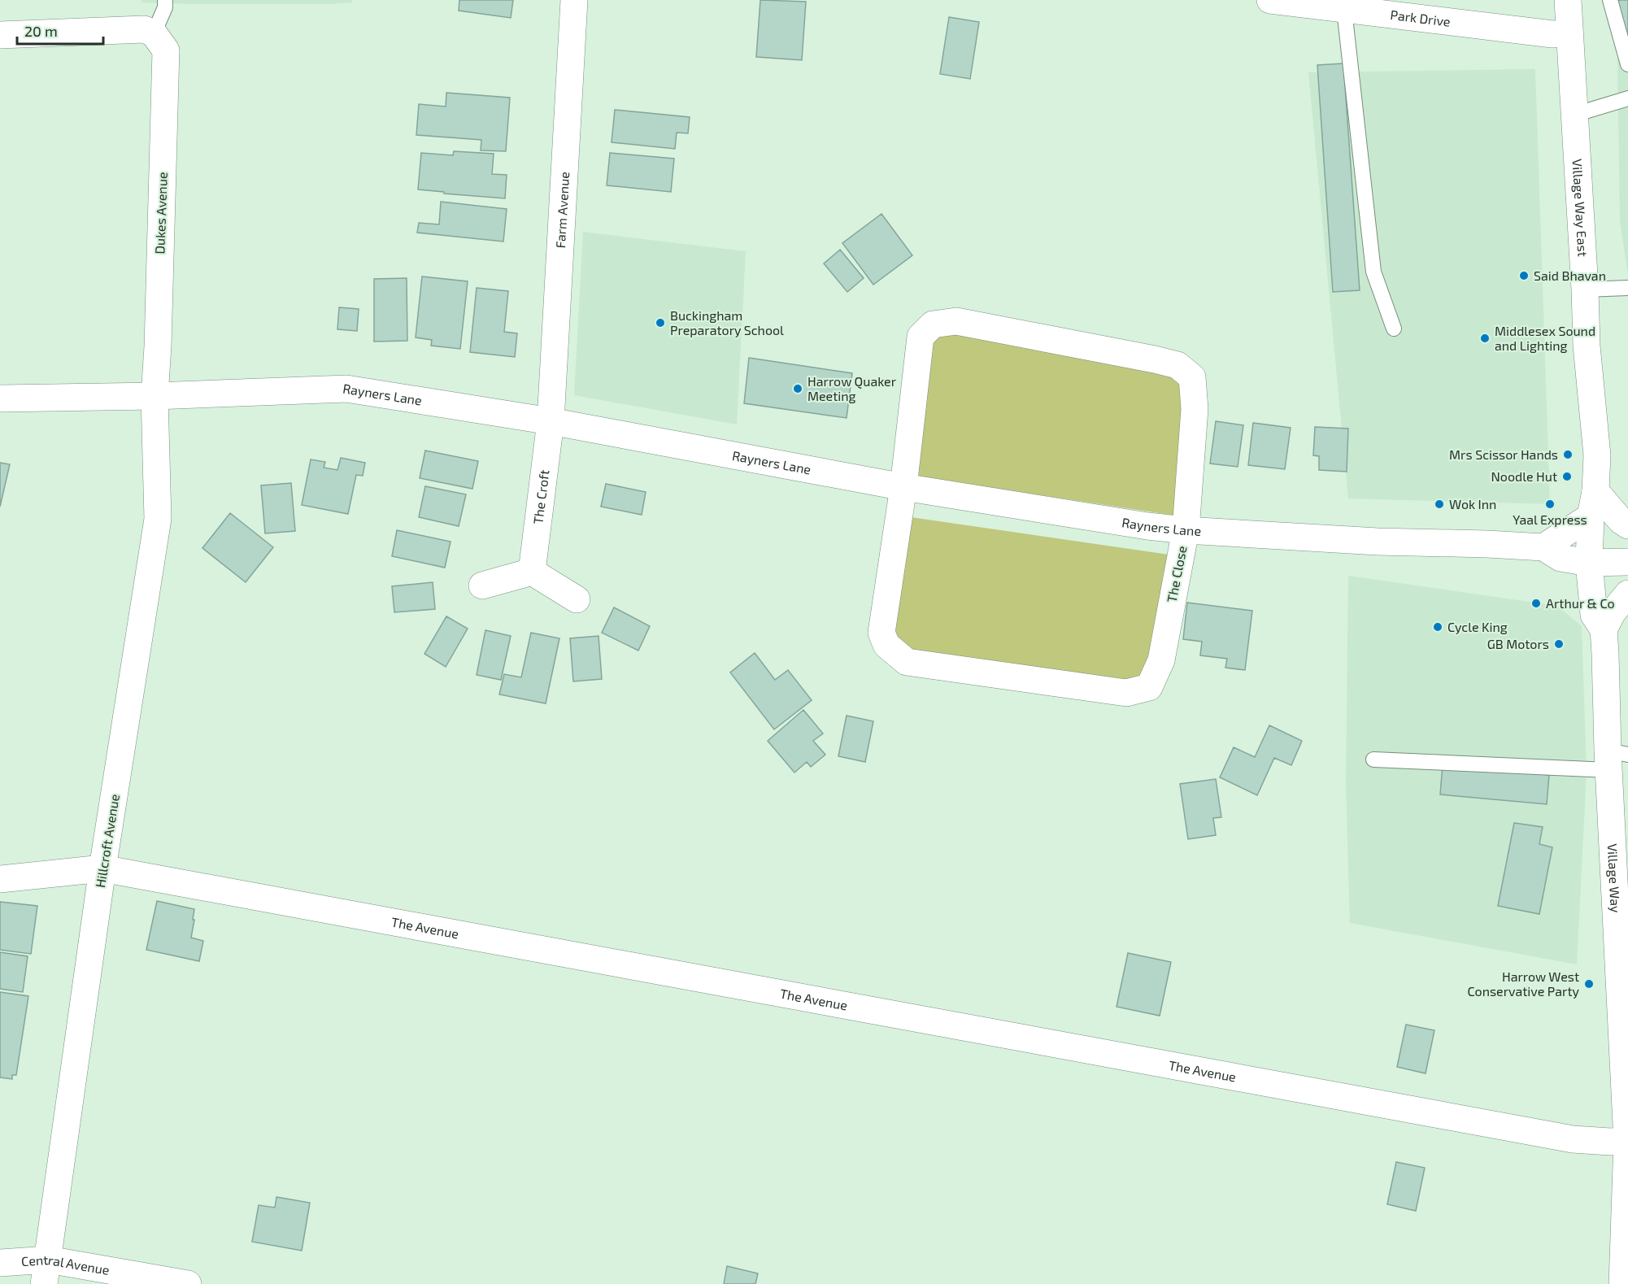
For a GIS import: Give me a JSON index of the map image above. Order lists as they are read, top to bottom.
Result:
{
  "streets": {
    "street": [
      "Park Drive",
      "Village Way East",
      "Farm Avenue",
      "Dukes Avenue",
      "Rayners Lane",
      "The Croft",
      "The Close",
      "Hillcroft Avenue",
      "Village Way",
      "The Avenue",
      "Central Avenue"
    ]
  },
  "crossings": [
    ["Park Drive", "Village Way East"],
    ["Village Way East", "Rayners Lane"],
    ["Village Way East", "Village Way"],
    ["Farm Avenue", "Rayners Lane"],
    ["Farm Avenue", "The Croft"],
    ["Dukes Avenue", "Rayners Lane"],
    ["Dukes Avenue", "Hillcroft Avenue"],
    ["Rayners Lane", "The Croft"],
    ["Rayners Lane", "The Close"],
    ["Rayners Lane", "Hillcroft Avenue"],
    ["Rayners Lane", "Village Way"],
    ["Hillcroft Avenue", "The Avenue"],
    ["Hillcroft Avenue", "Central Avenue"],
    ["Village Way", "The Avenue"]
  ],
  "places": [
    "Said Bhavan",
    "Buckingham Preparatory School",
    "Middlesex Sound and Lighting",
    "Harrow Quaker Meeting",
    "Mrs Scissor Hands",
    "Noodle Hut",
    "Wok Inn",
    "Yaal Express",
    "Arthur & Co",
    "Cycle King",
    "GB Motors",
    "Harrow West Conservative Party"
  ],
  "scale_bar": "20 m"
}
